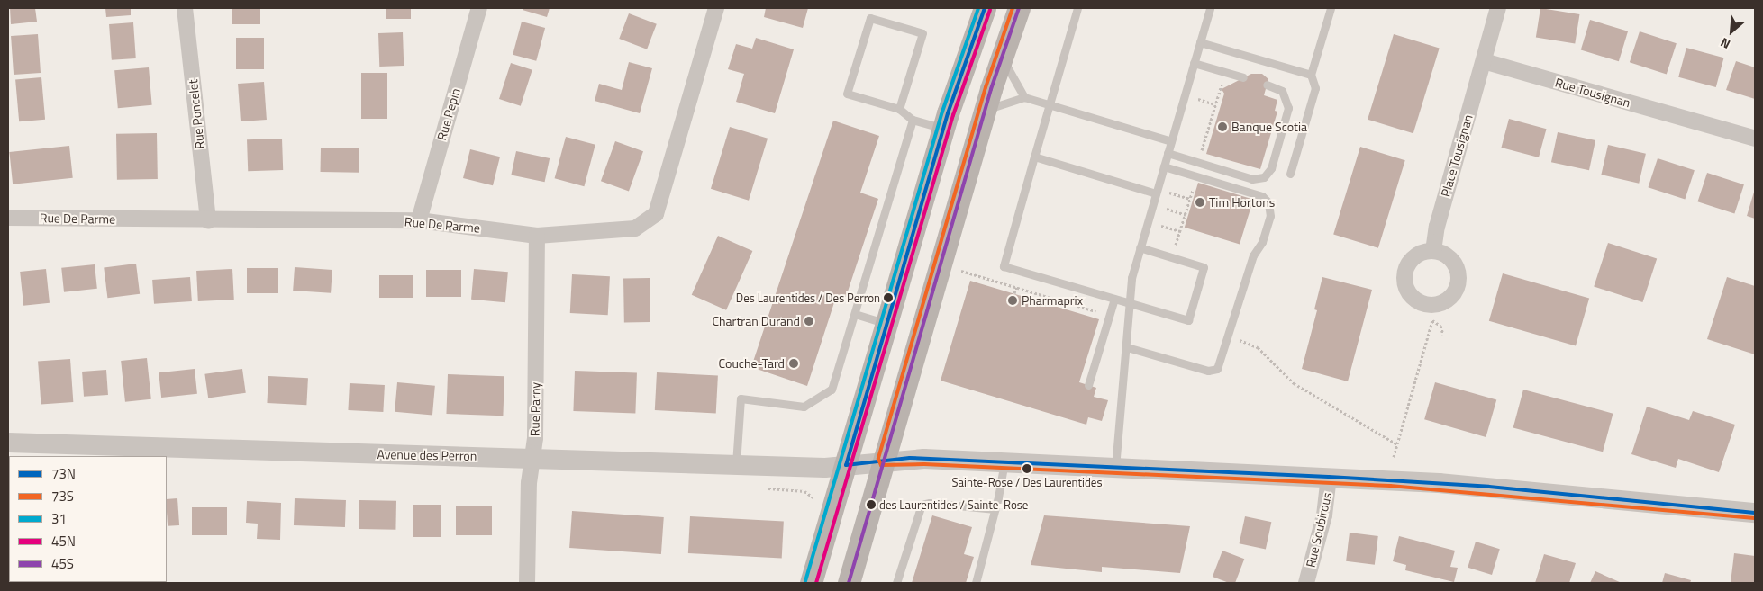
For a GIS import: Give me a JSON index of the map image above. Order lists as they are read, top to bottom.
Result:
{
  "streets": {
    "street": [
      "Rue Tousignan",
      "Rue Poncelet",
      "Rue Pepin",
      "Place Tousignan",
      "Rue De Parme",
      "Rue Parny",
      "Avenue des Perron",
      "Rue Soubirous"
    ]
  },
  "crossings": [
    ["Rue Tousignan", "Place Tousignan"],
    ["Rue Poncelet", "Rue De Parme"],
    ["Rue Pepin", "Rue De Parme"],
    ["Rue De Parme", "Rue Parny"],
    ["Rue Parny", "Avenue des Perron"],
    ["Avenue des Perron", "Rue Soubirous"]
  ],
  "places": [
    "Banque Scotia",
    "Tim Hortons",
    "Des Laurentides / Des Perron",
    "Pharmaprix",
    "Chartran Durand",
    "Couche-Tard",
    "Sainte-Rose / Des Laurentides",
    "des Laurentides / Sainte-Rose"
  ],
  "lines": [
    "transit line 73N",
    "transit line 73S",
    "transit line 31",
    "transit line 45S",
    "transit line 45N"
  ],
  "legend": [
    "73N",
    "73S",
    "31",
    "45N",
    "45S"
  ],
  "north": "bottom left"
}
